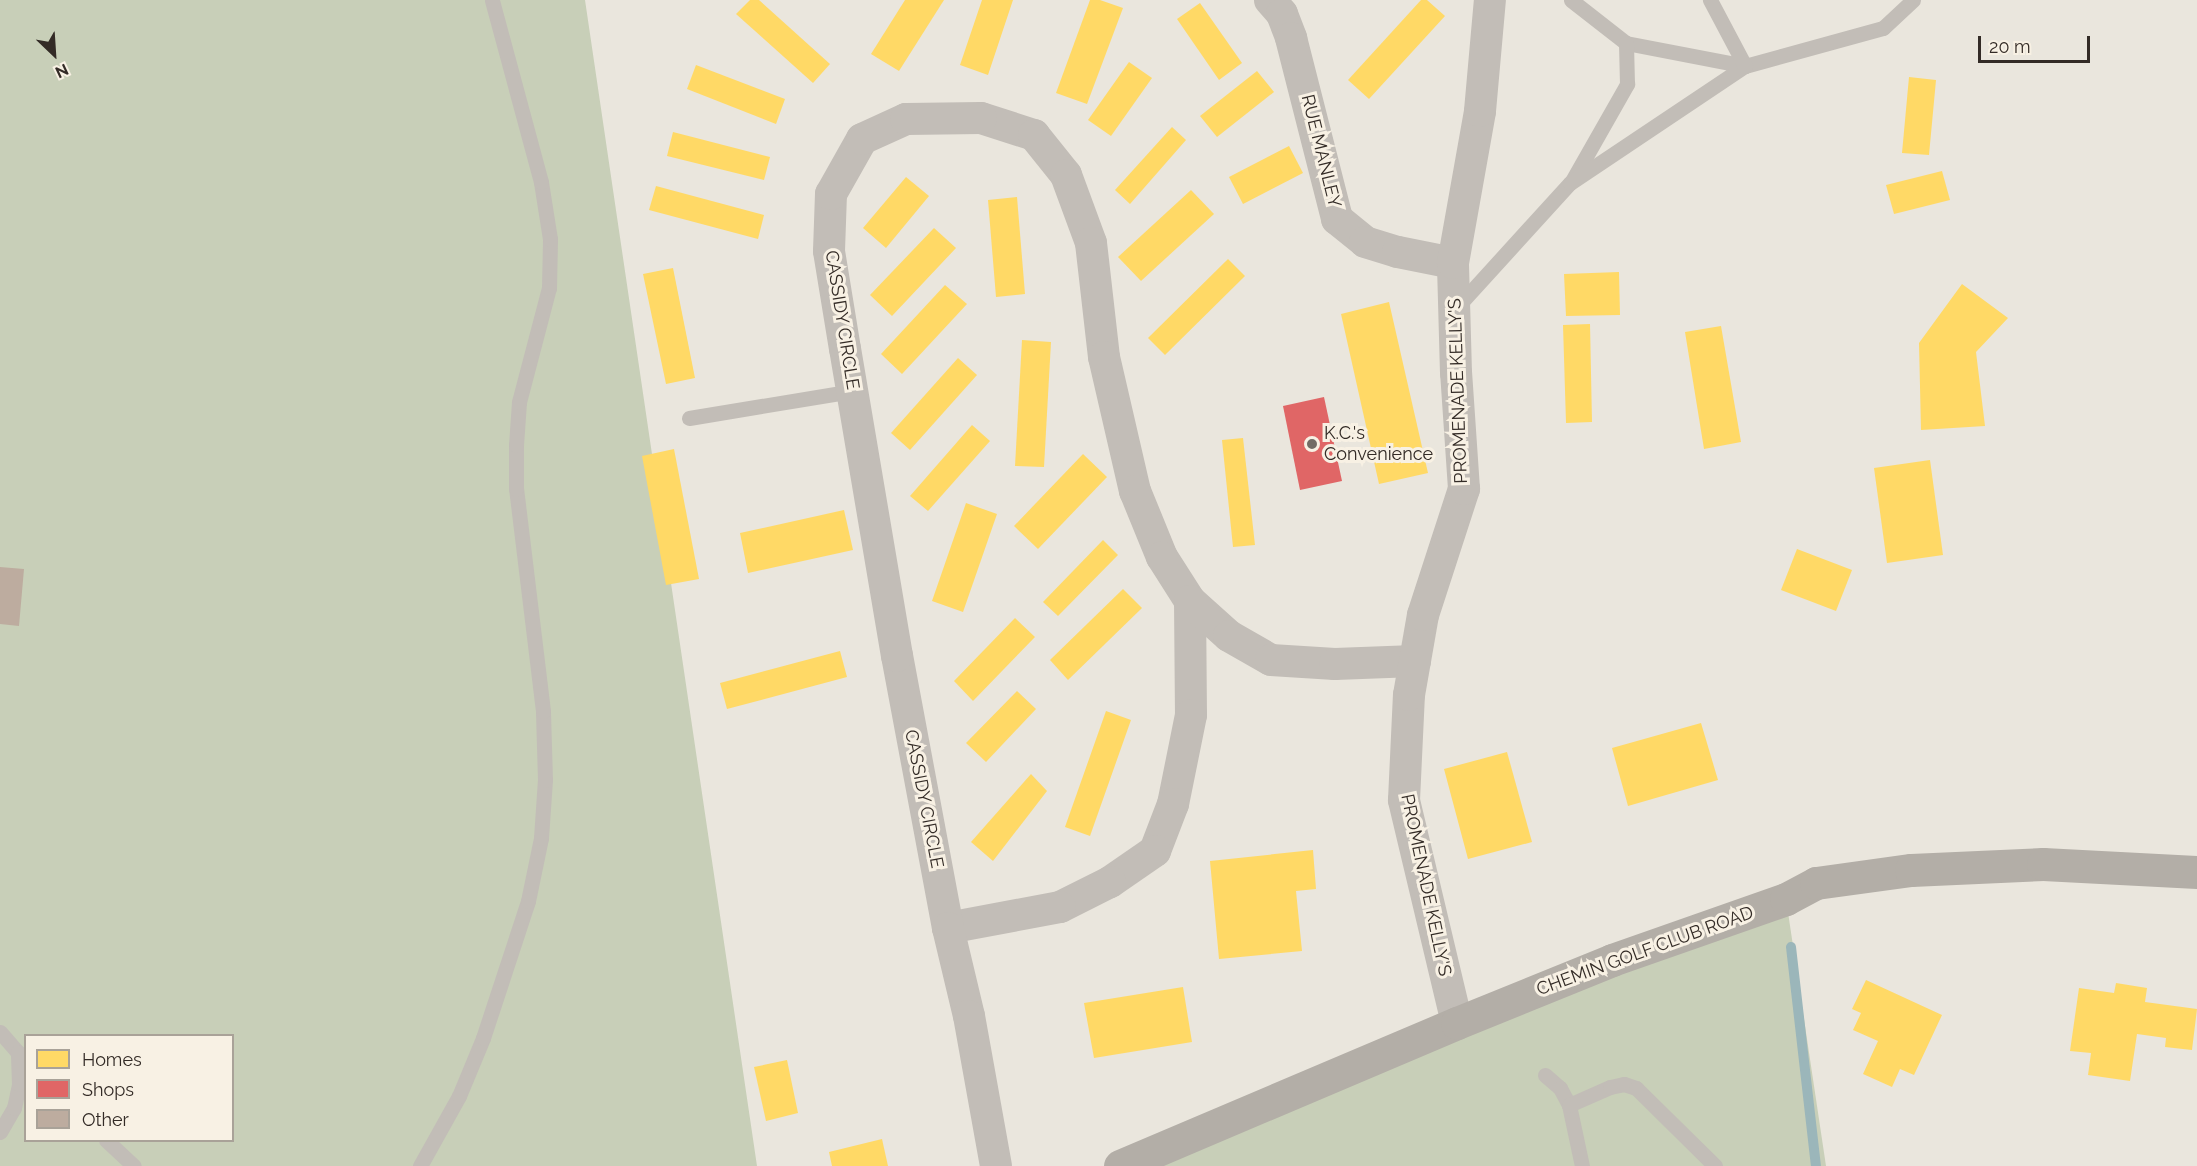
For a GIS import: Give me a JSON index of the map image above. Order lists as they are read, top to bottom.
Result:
{
  "streets": {
    "street": [
      "RUE MANLEY",
      "CASSIDY CIRCLE",
      "PROMENADE KELLY'S",
      "CHEMIN GOLF CLUB ROAD"
    ]
  },
  "crossings": [
    ["RUE MANLEY", "PROMENADE KELLY'S"],
    ["CASSIDY CIRCLE", "PROMENADE KELLY'S"],
    ["PROMENADE KELLY'S", "CHEMIN GOLF CLUB ROAD"]
  ],
  "places": ["K.C.'s Convenience"],
  "legend": ["Homes", "Shops", "Other"],
  "scale_bar": "20 m",
  "north": "bottom right"
}
